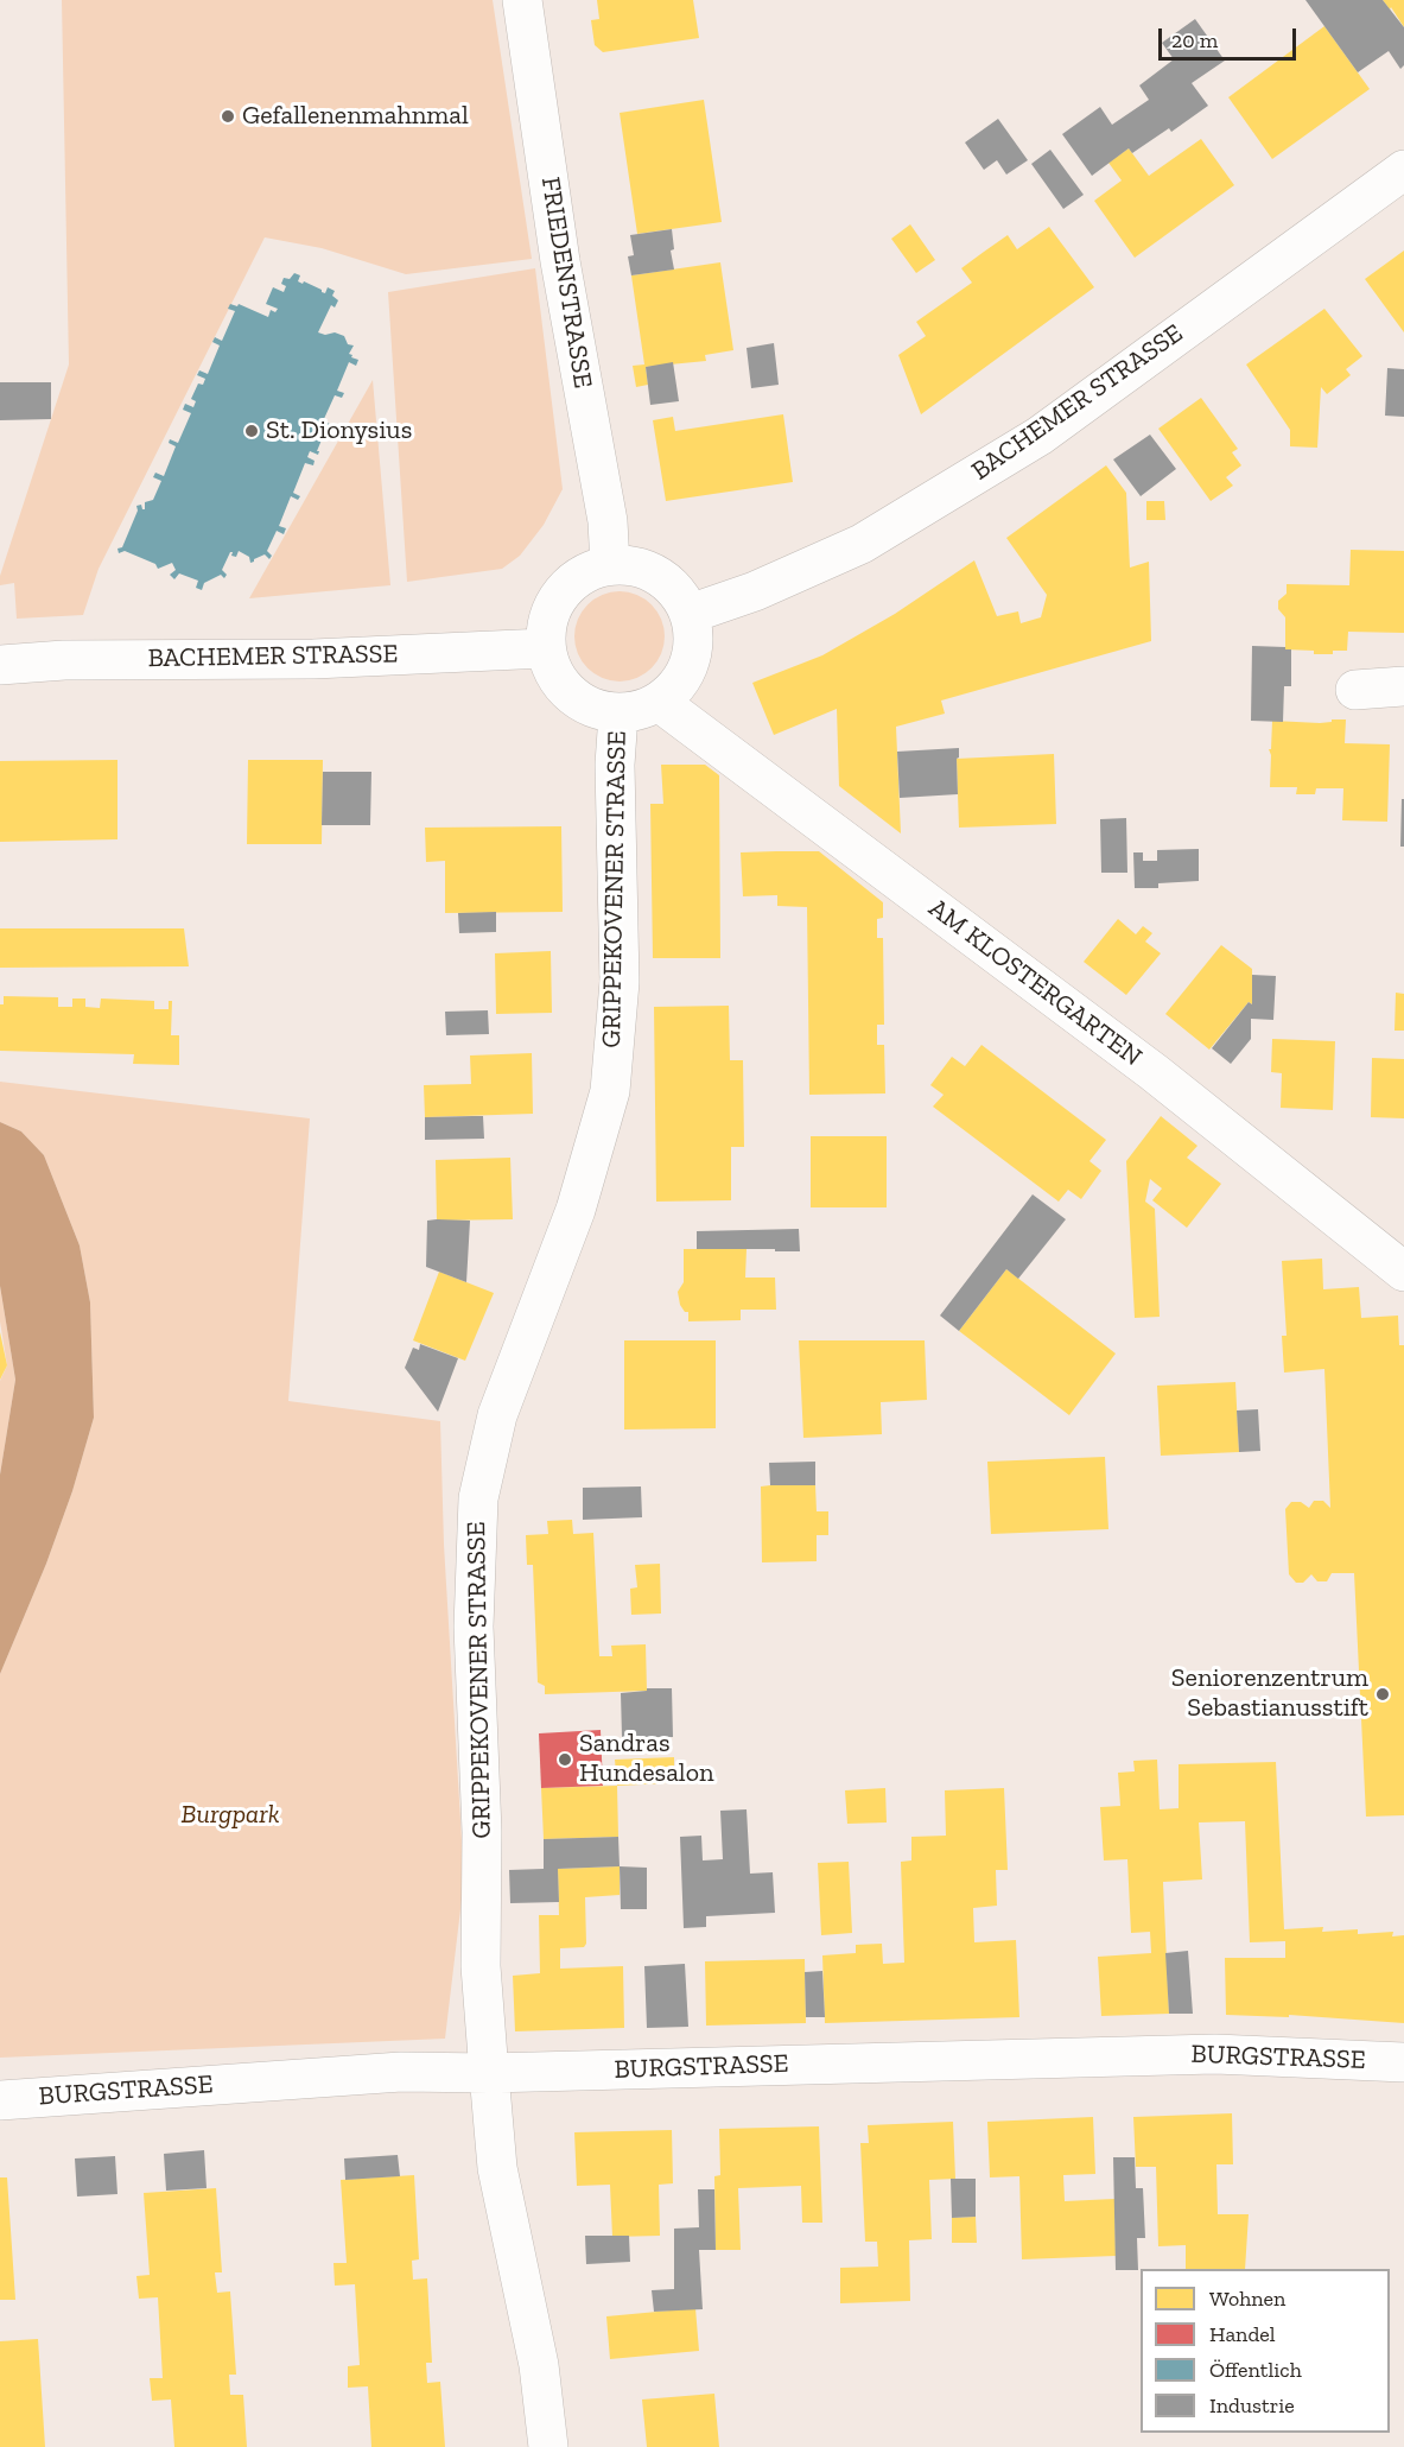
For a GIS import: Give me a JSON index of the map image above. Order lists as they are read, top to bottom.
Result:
{
  "streets": {
    "street": [
      "FRIEDENSTRASSE",
      "BACHEMER STRASSE",
      "GRIPPEKOVENER STRASSE",
      "AM KLOSTERGARTEN",
      "BURGSTRASSE"
    ]
  },
  "crossings": [
    ["FRIEDENSTRASSE", "BACHEMER STRASSE"],
    ["FRIEDENSTRASSE", "GRIPPEKOVENER STRASSE"],
    ["FRIEDENSTRASSE", "AM KLOSTERGARTEN"],
    ["BACHEMER STRASSE", "GRIPPEKOVENER STRASSE"],
    ["BACHEMER STRASSE", "AM KLOSTERGARTEN"],
    ["GRIPPEKOVENER STRASSE", "AM KLOSTERGARTEN"],
    ["GRIPPEKOVENER STRASSE", "BURGSTRASSE"]
  ],
  "parks": ["Burgpark"],
  "places": [
    "Gefallenenmahnmal",
    "St. Dionysius",
    "Seniorenzentrum Sebastianusstift",
    "Sandras Hundesalon"
  ],
  "legend": [
    "Wohnen",
    "Handel",
    "Öffentlich",
    "Industrie"
  ],
  "scale_bar": "20 m"
}
